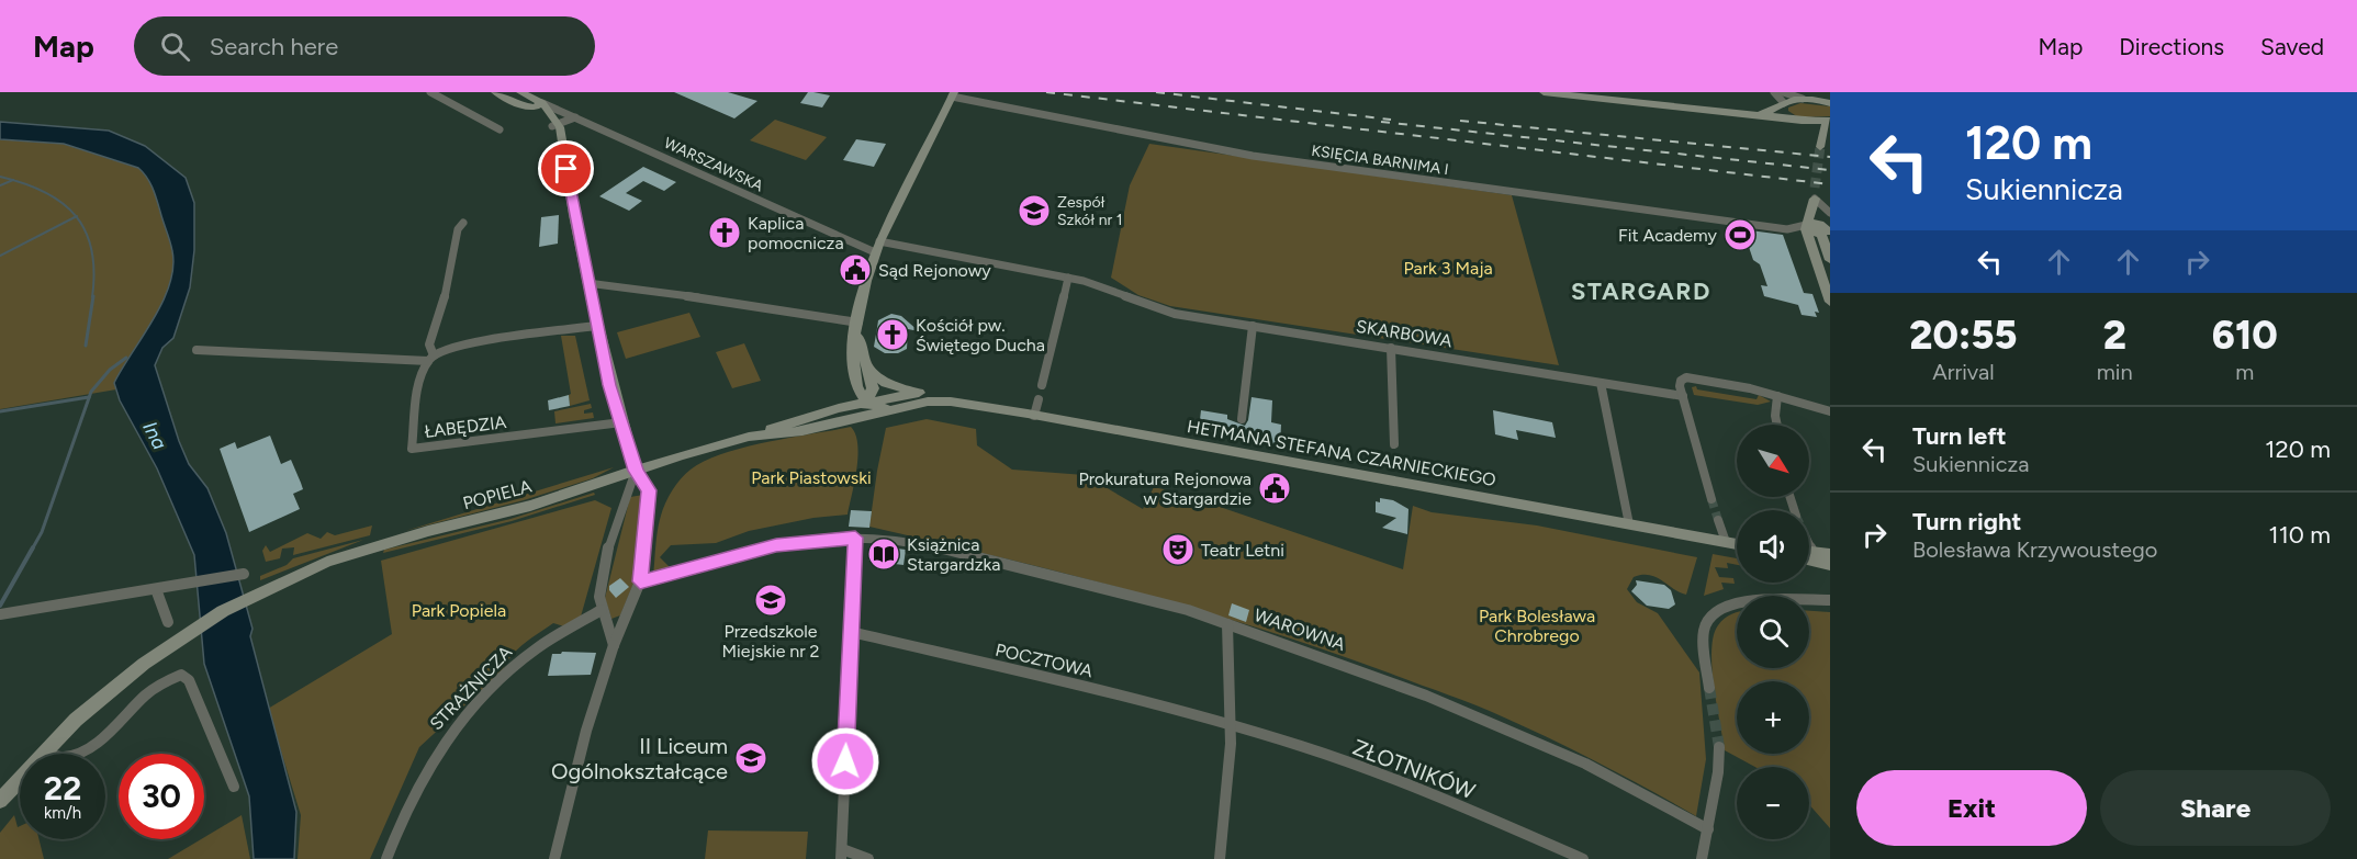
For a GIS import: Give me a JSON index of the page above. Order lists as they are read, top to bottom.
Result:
{
  "streets": {
    "main road": ["WARSZAWSKA", "HETMANA STEFANA CZARNIECKIEGO", "POPIELA"],
    "street": [
      "KSIĘCIA BARNIMA I",
      "SKARBOWA",
      "ŁABĘDZIA",
      "WAROWNA",
      "POCZTOWA",
      "STRAŻNICZA",
      "ZŁOTNIKÓW"
    ]
  },
  "crossings": [
    ["WARSZAWSKA", "SKARBOWA"],
    ["HETMANA STEFANA CZARNIECKIEGO", "POPIELA"],
    ["POCZTOWA", "ZŁOTNIKÓW"]
  ],
  "districts": ["STARGARD"],
  "water": ["Ina"],
  "parks": [
    "Park 3 Maja",
    "Park Piastowski",
    "Park Popiela",
    "Park Bolesława Chrobrego"
  ],
  "places": {
    "school or university": ["Zespół Szkół nr 1", "Przedszkole Miejskie nr 2", "II Liceum Ogólnokształcące"],
    "church": ["Kaplica pomocnicza", "Kościół pw. Świętego Ducha"],
    "sports": ["Fit Academy"],
    "public building": ["Sąd Rejonowy", "Prokuratura Rejonowa w Stargardzie"],
    "theatre": ["Teatr Letni"],
    "library": ["Książnica Stargardzka"]
  },
  "north": "bottom right",
  "page": {
    "header": "Map",
    "search": "Search here",
    "nav": ["Map", "Directions", "Saved"],
    "turn": ["120 m", "Sukiennicza"],
    "eta": [
      "20:55",
      "Arrival",
      "2",
      "min",
      "610",
      "m"
    ],
    "list": [
      {
        "name": "Turn left",
        "note": "Sukiennicza",
        "value": "120 m"
      },
      {
        "name": "Turn right",
        "note": "Bolesława Krzywoustego",
        "value": "110 m"
      }
    ],
    "map_buttons": ["+", "−"],
    "speed": "22 km/h",
    "limit": "30",
    "buttons": ["Exit", "Share"]
  }
}
